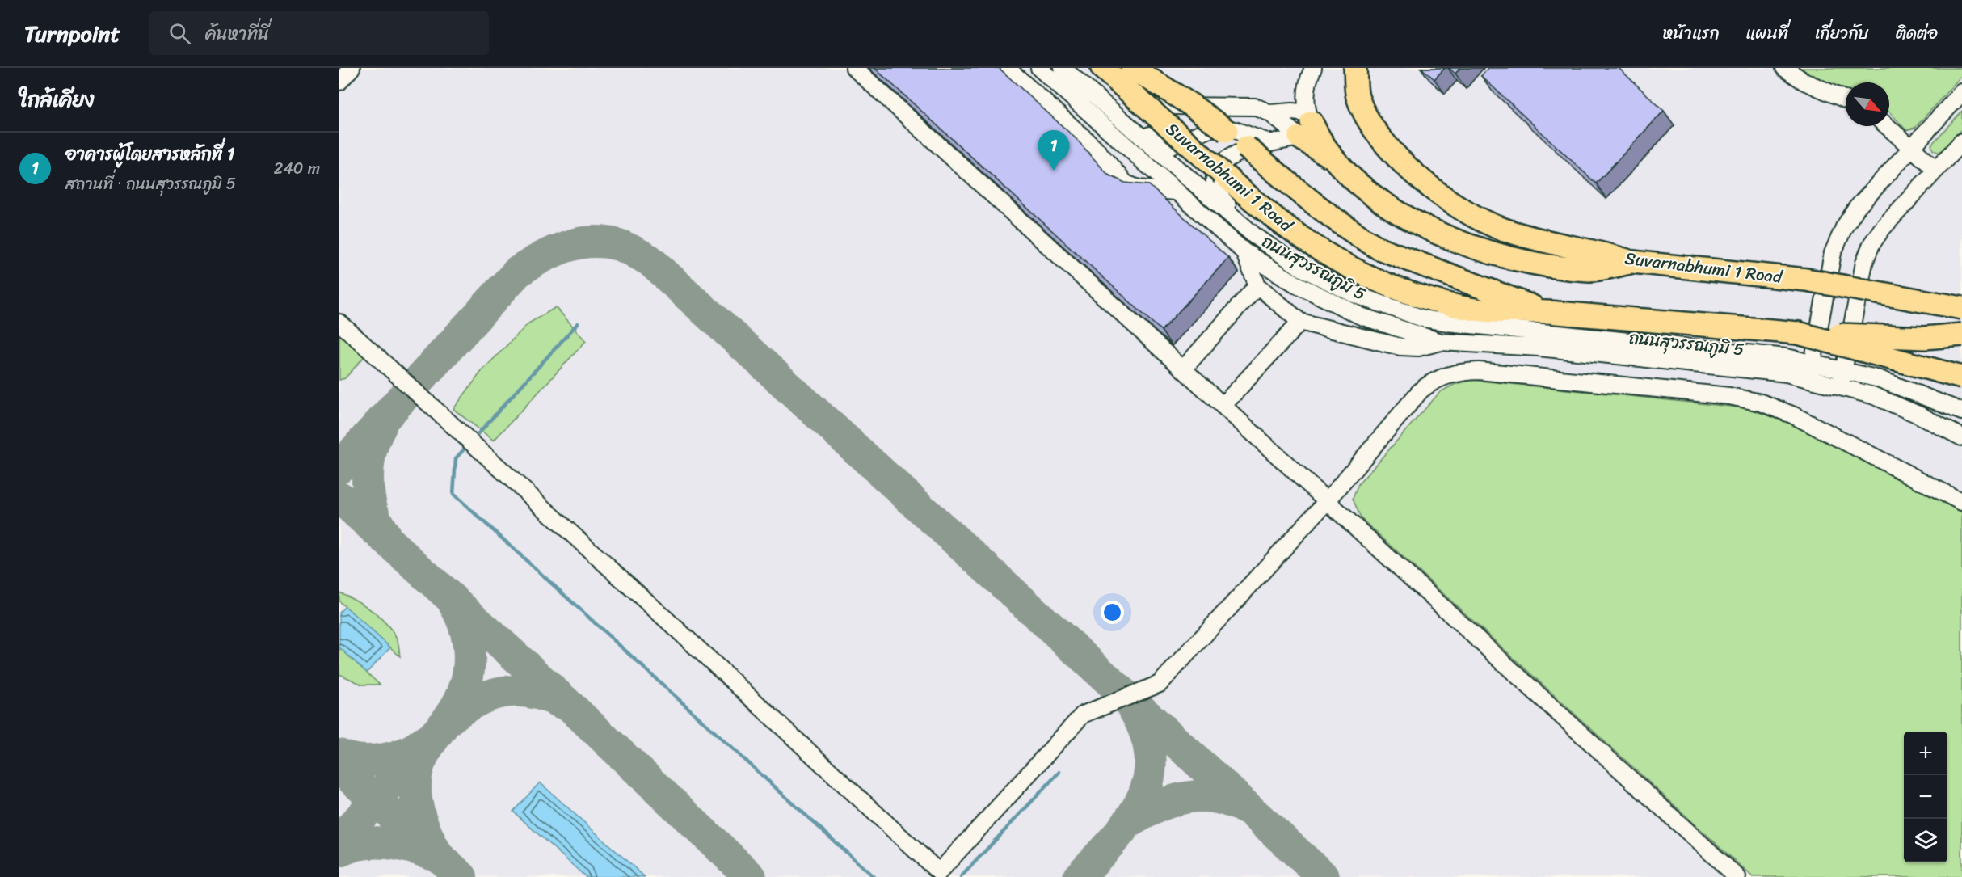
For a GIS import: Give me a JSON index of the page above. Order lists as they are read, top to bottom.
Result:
{
  "streets": {
    "highway": ["Suvarnabhumi 1 Road"],
    "street": ["ถนนสุวรรณภูมิ 5"]
  },
  "north": "bottom right",
  "page": {
    "header": "Turnpoint",
    "search": "ค้นหาที่นี่",
    "nav": [
      "หน้าแรก",
      "แผนที่",
      "เกี่ยวกับ",
      "ติดต่อ"
    ],
    "heading": "ใกล้เคียง",
    "pins": "1",
    "list": [
      {
        "mark": "1",
        "name": "อาคารผู้โดยสารหลักที่ 1",
        "note": "สถานที่ · ถนนสุวรรณภูมิ 5",
        "value": "240 m"
      }
    ],
    "map_buttons": ["+", "−"]
  }
}
